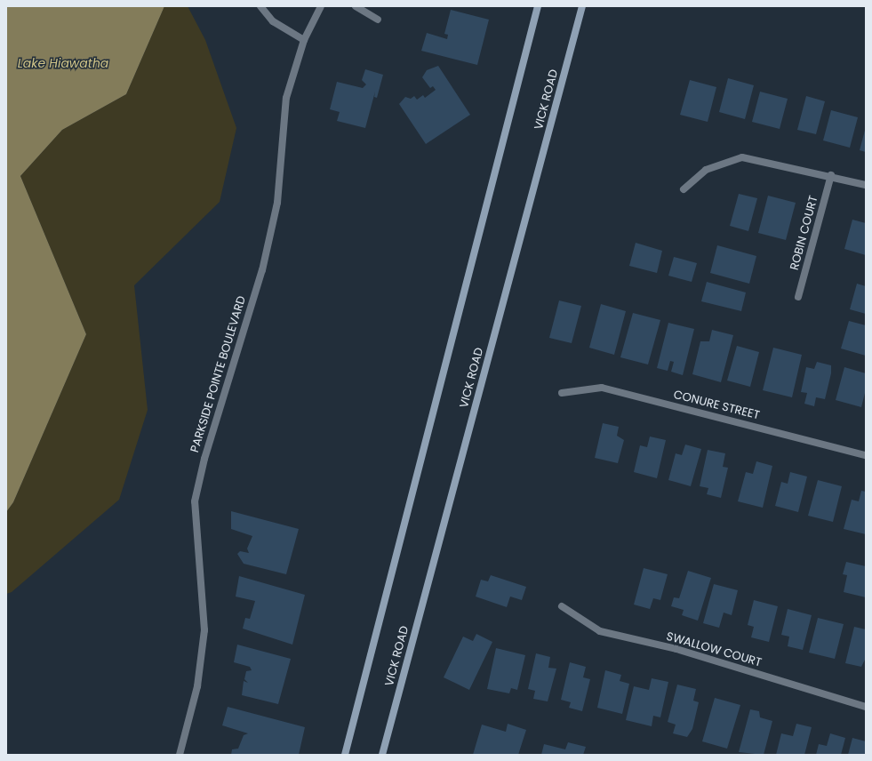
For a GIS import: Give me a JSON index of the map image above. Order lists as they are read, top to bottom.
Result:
{
  "streets": {
    "street": [
      "VICK ROAD",
      "ROBIN COURT",
      "PARKSIDE POINTE BOULEVARD",
      "CONURE STREET",
      "SWALLOW COURT"
    ]
  },
  "water": ["Lake Hiawatha"]
}
